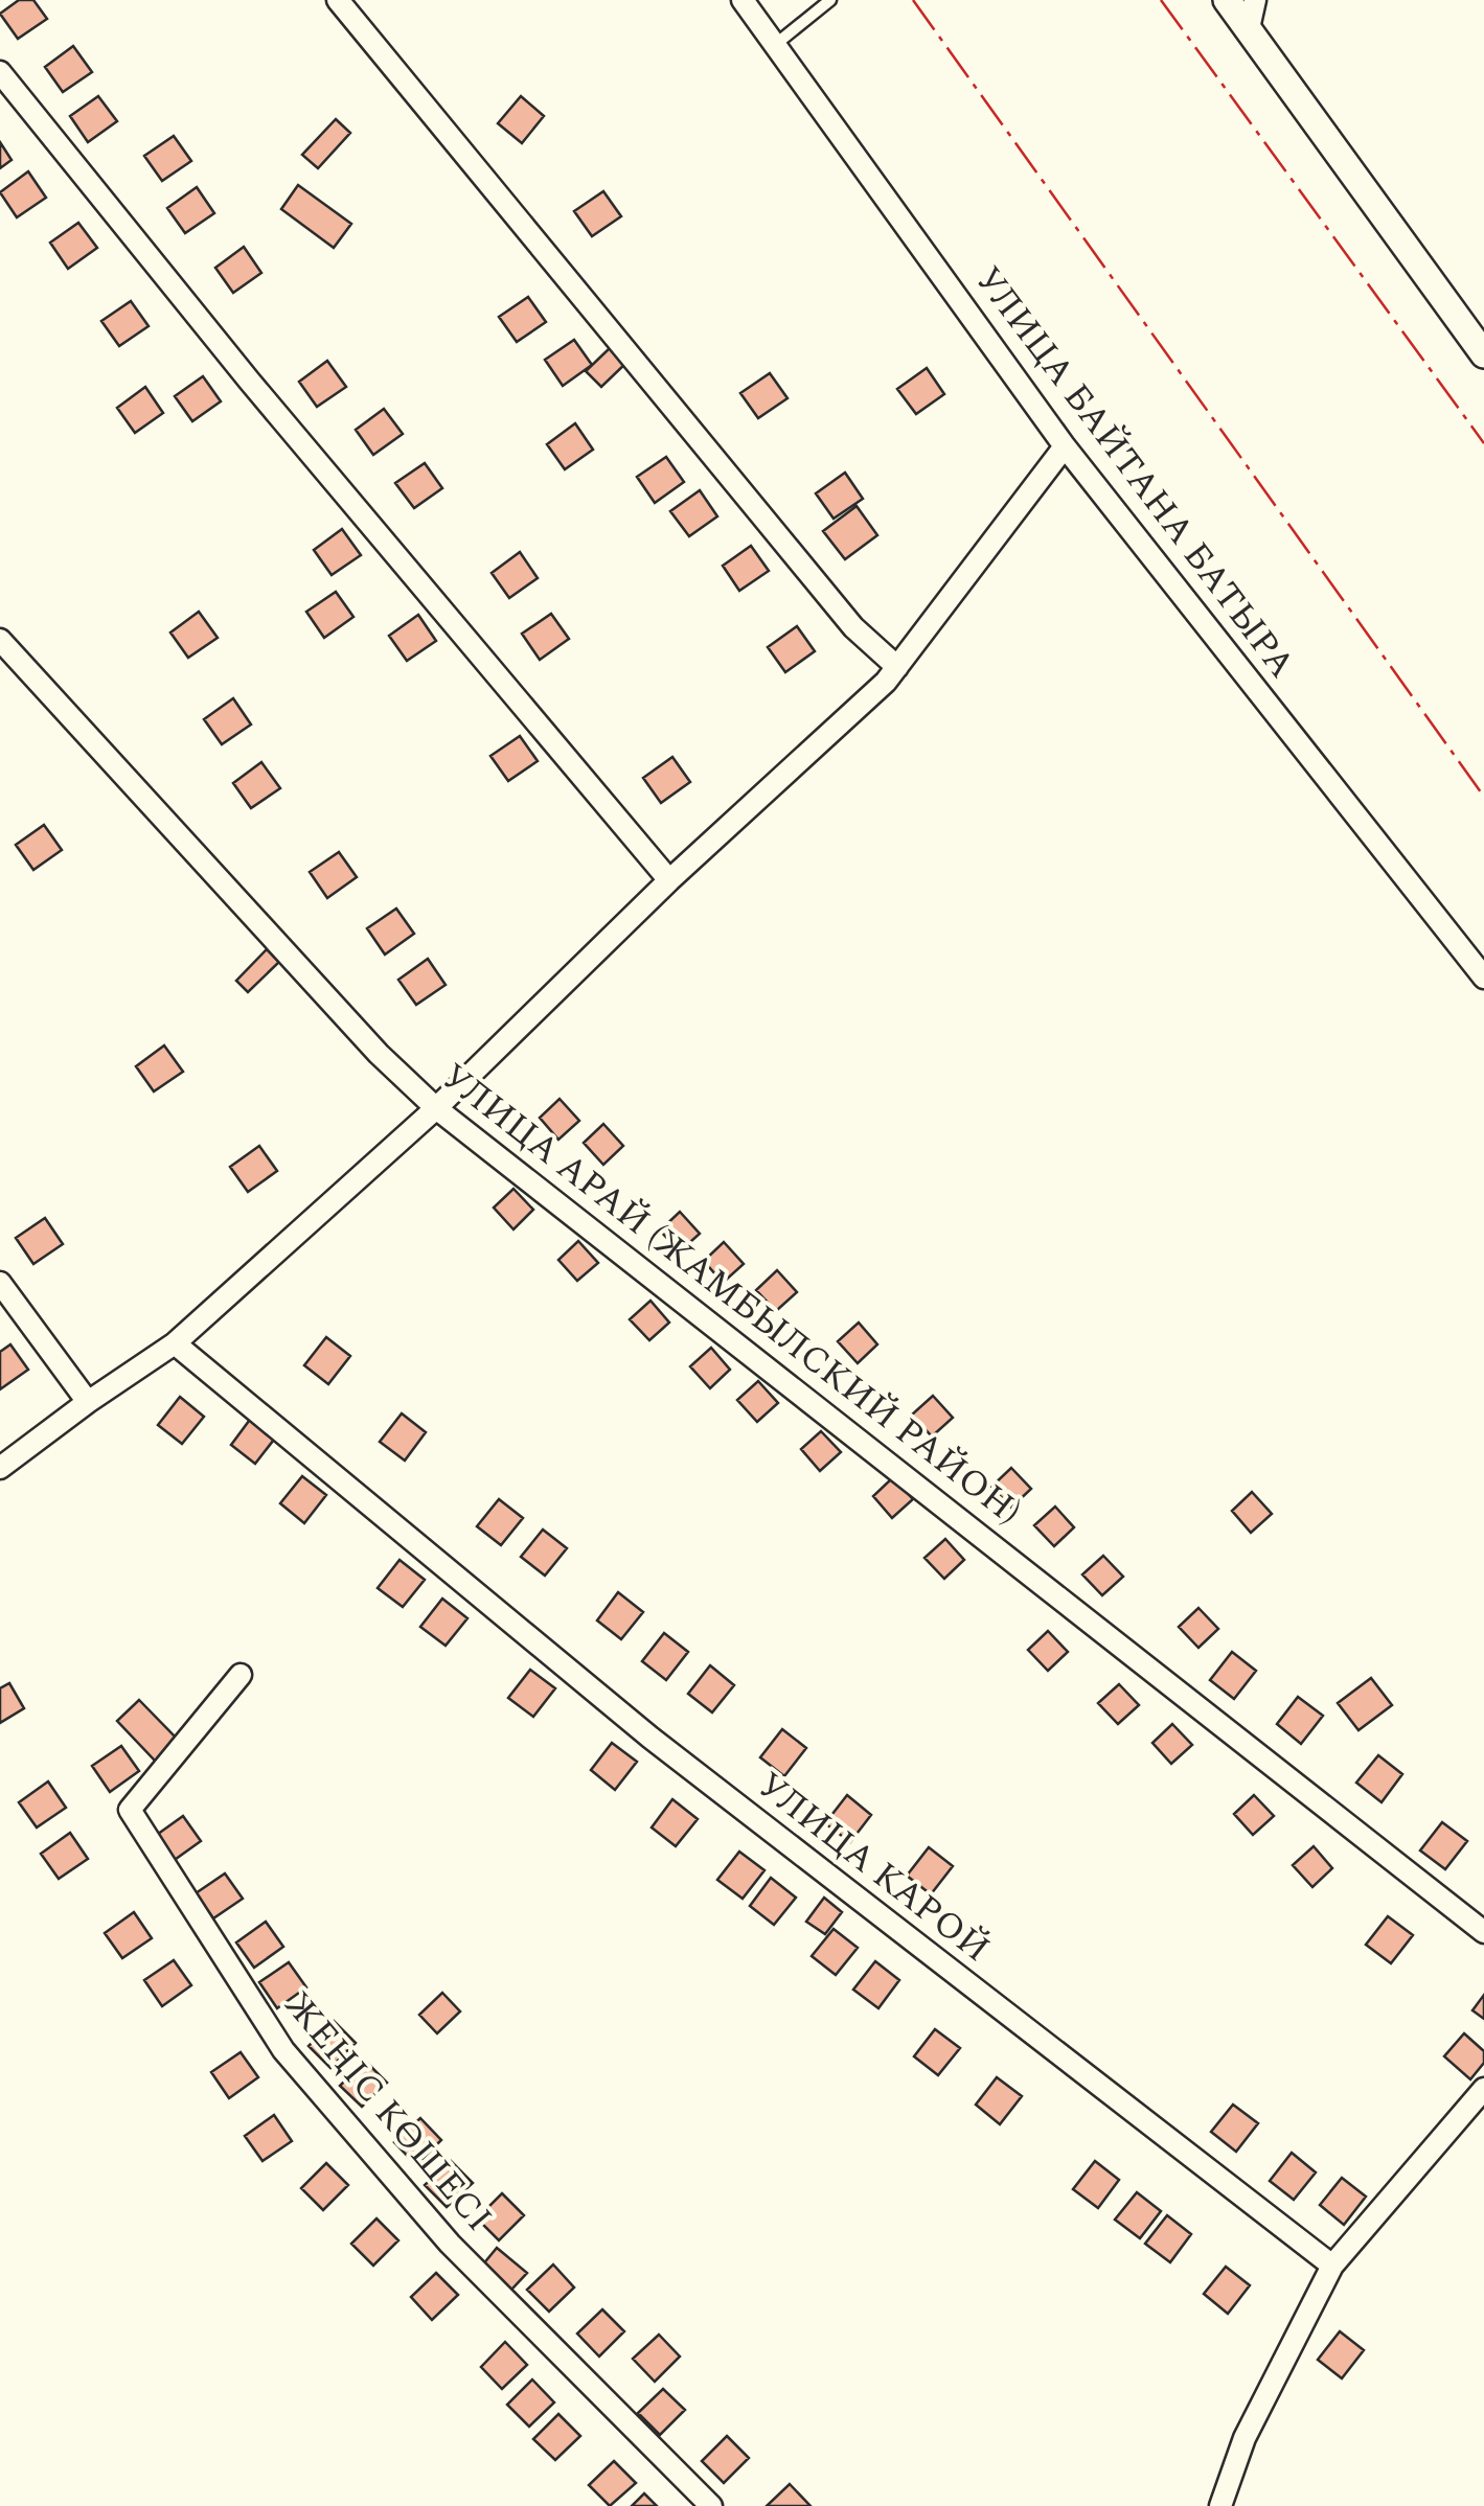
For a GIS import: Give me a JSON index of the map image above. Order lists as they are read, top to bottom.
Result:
{
  "streets": {
    "street": [
      "УЛИЦА БАЙТАНА БАТЫРА",
      "УЛИЦА АРАЙ (ЖАМБЫЛСКИЙ РАЙОН)",
      "УЛИЦА КАРОЙ",
      "ЖЕҢІС КӨШЕСІ"
    ]
  }
}
